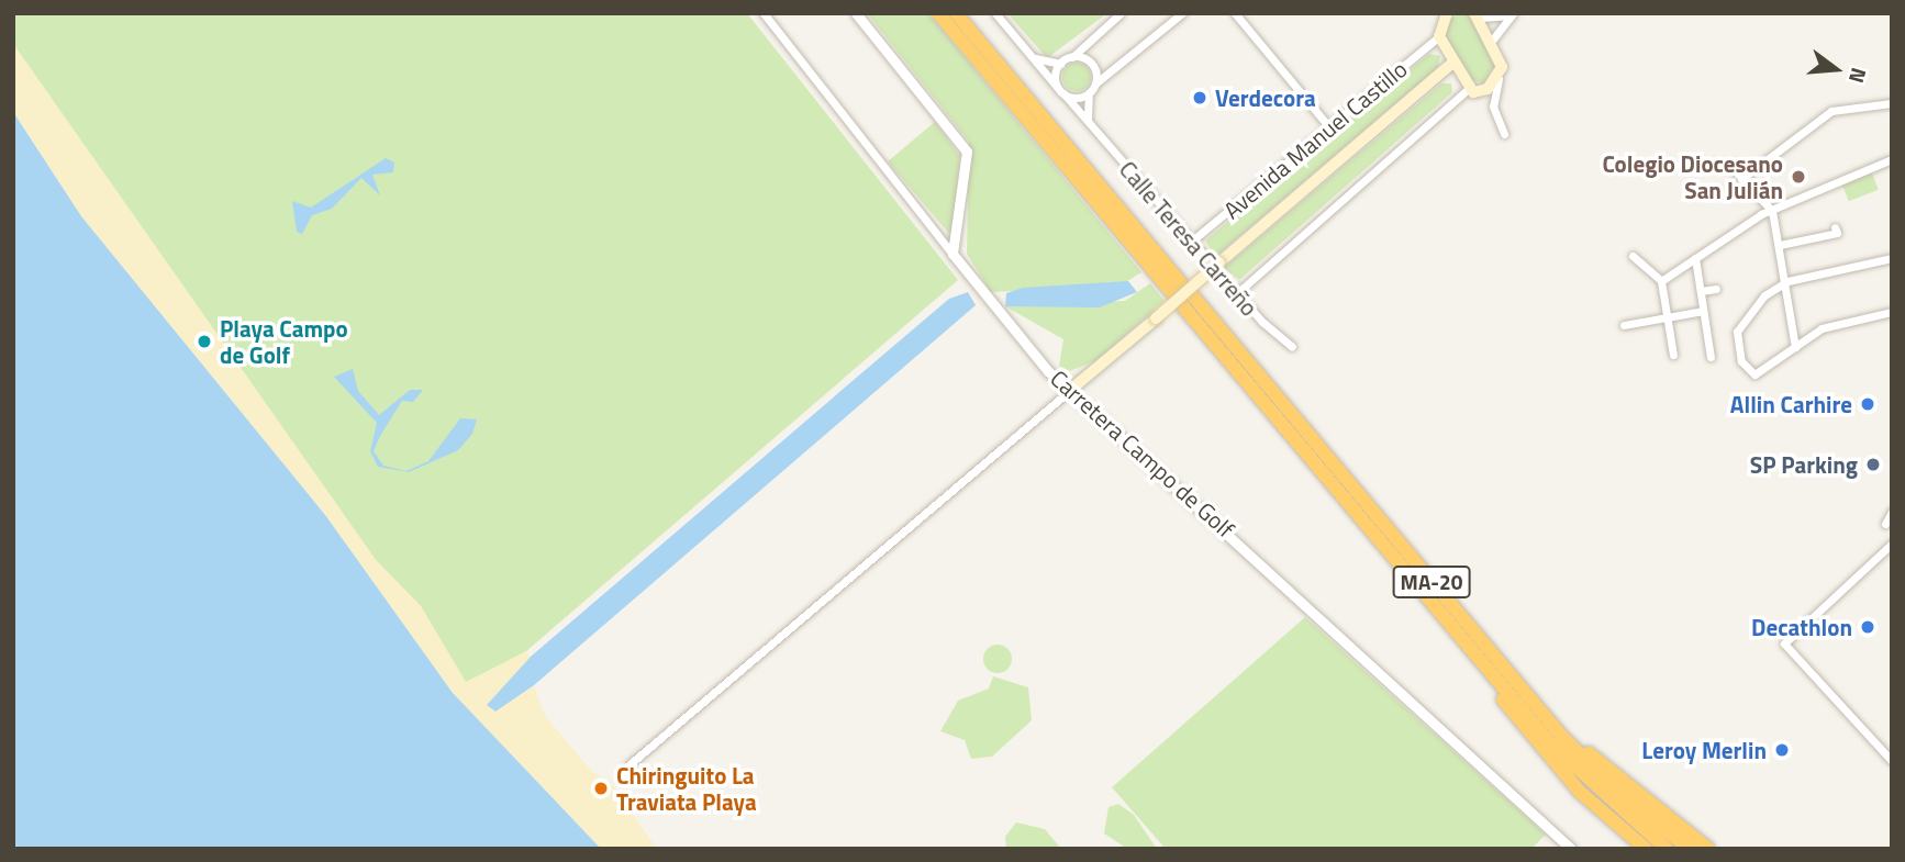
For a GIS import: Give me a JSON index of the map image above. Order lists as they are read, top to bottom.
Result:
{
  "streets": {
    "highway": ["MA-20"],
    "main road": ["Avenida Manuel Castillo"],
    "street": ["Calle Teresa Carreño", "Carretera Campo de Golf"]
  },
  "crossings": [
    ["Avenida Manuel Castillo", "Calle Teresa Carreño"],
    ["Avenida Manuel Castillo", "Carretera Campo de Golf"]
  ],
  "places": [
    "Verdecora",
    "Colegio Diocesano San Julián",
    "Playa Campo de Golf",
    "Allin Carhire",
    "SP Parking",
    "Decathlon",
    "Leroy Merlin",
    "Chiringuito La Traviata Playa"
  ],
  "north": "right"
}
